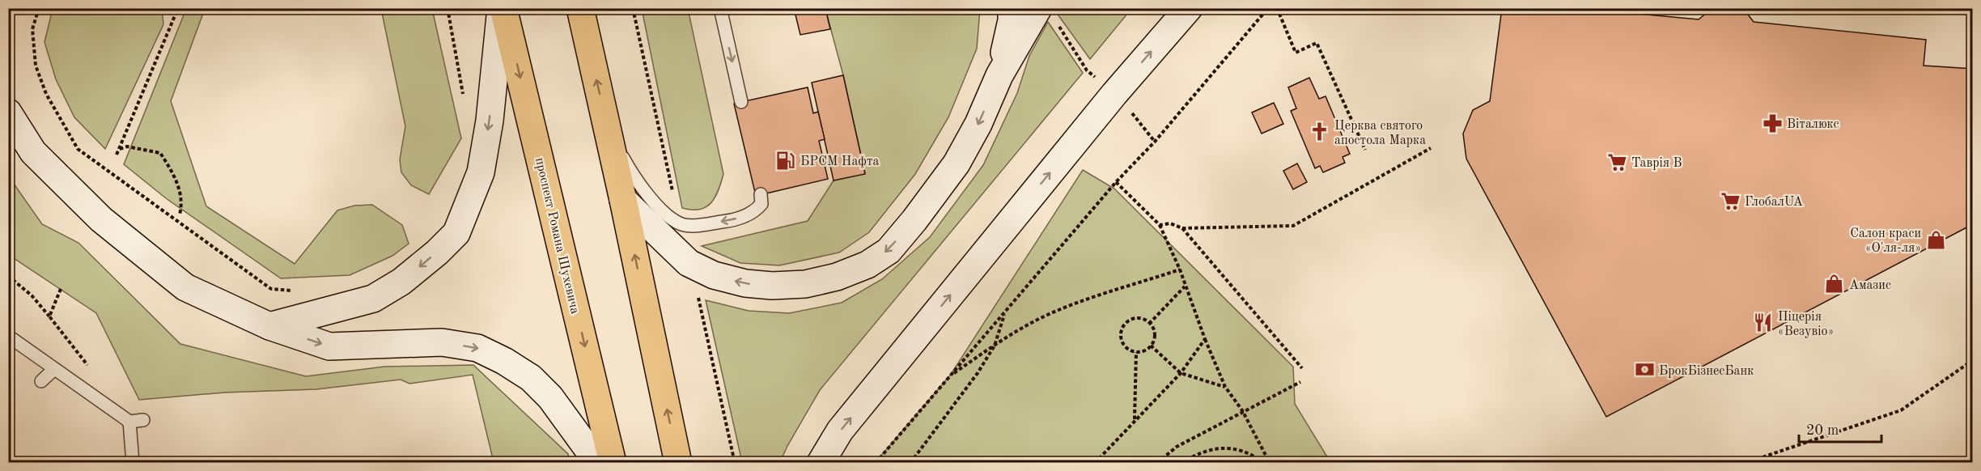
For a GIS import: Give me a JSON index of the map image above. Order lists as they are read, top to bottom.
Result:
{
  "streets": {
    "main road": ["проспект Романа Шухевича"]
  },
  "places": {
    "pharmacy": ["Віталюкс"],
    "church": ["Церква святого апостола Марка"],
    "fuel station": ["БРСМ Нафта"],
    "supermarket": ["Таврія В", "ГлобалUA"],
    "shop": ["Салон краси «О'ля-ля»", "Амазис"],
    "restaurant": ["Піцерія «Везувіо»"],
    "bank": ["БрокБізнесБанк"]
  },
  "scale_bar": "20 m"
}
